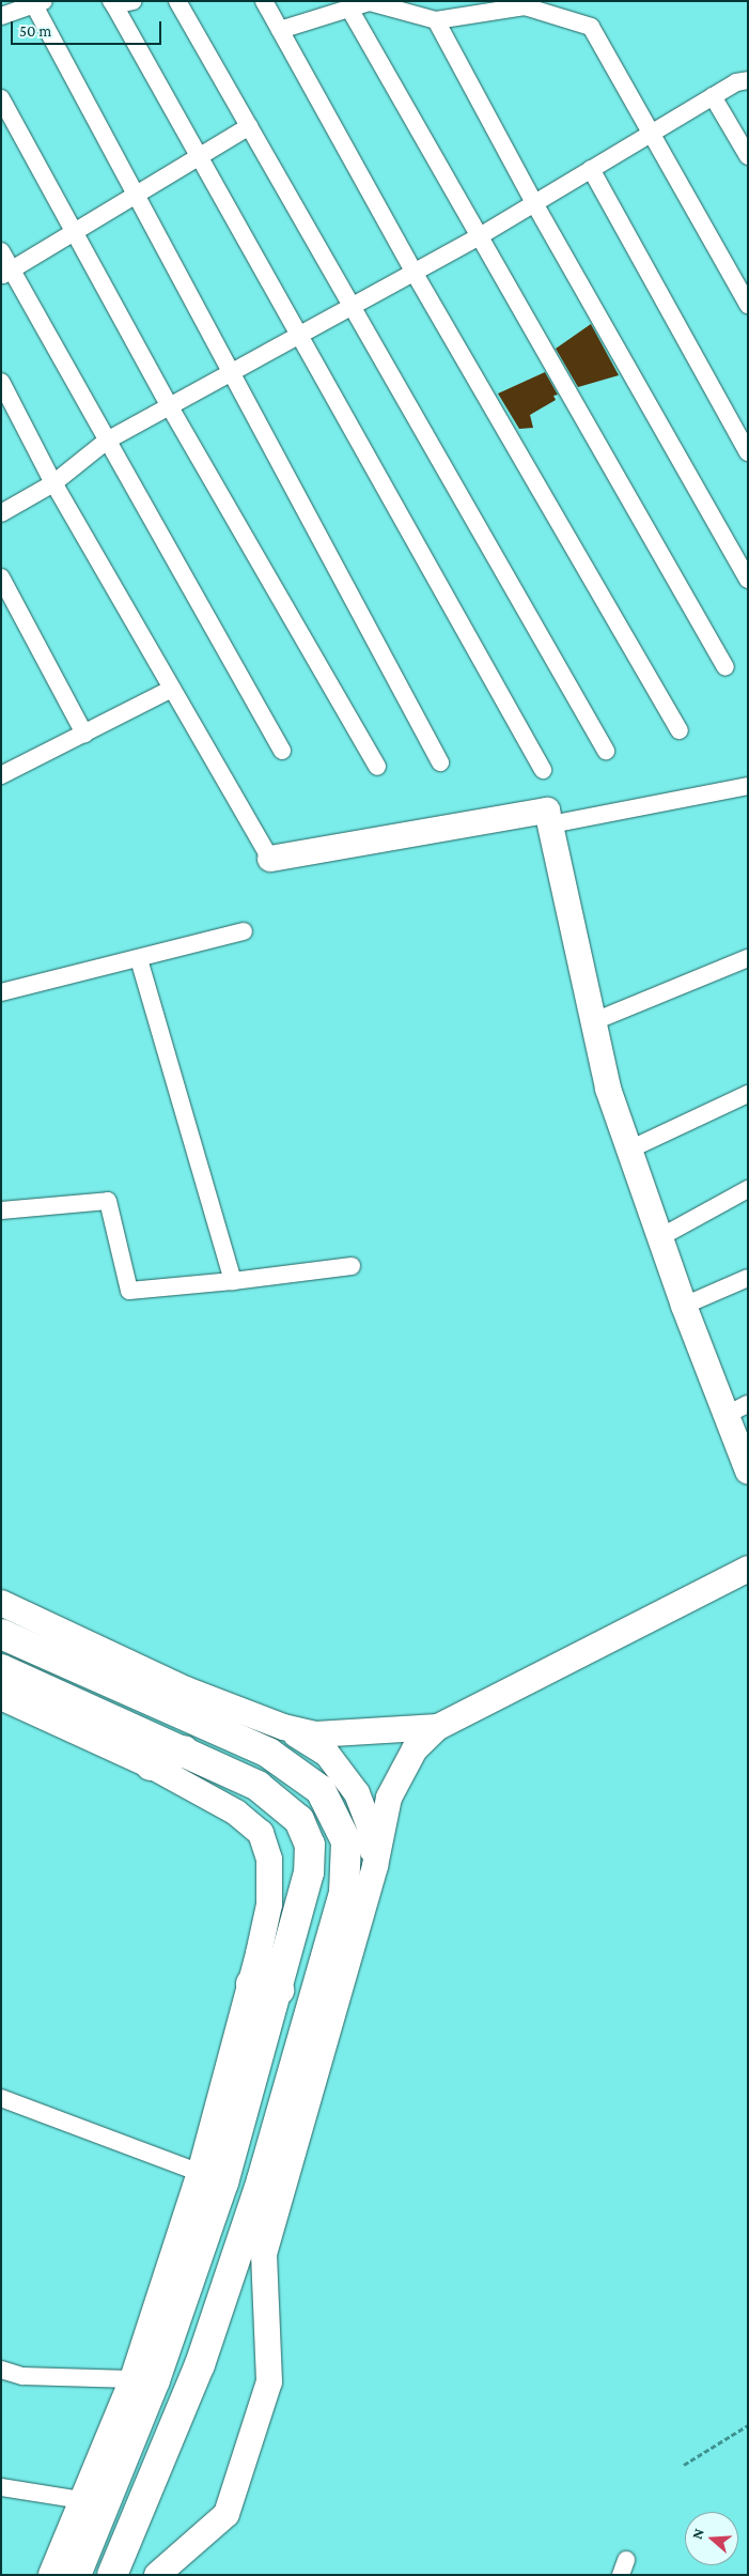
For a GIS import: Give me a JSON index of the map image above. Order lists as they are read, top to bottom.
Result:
{
  "scale_bar": "50 m",
  "north": "left"
}
